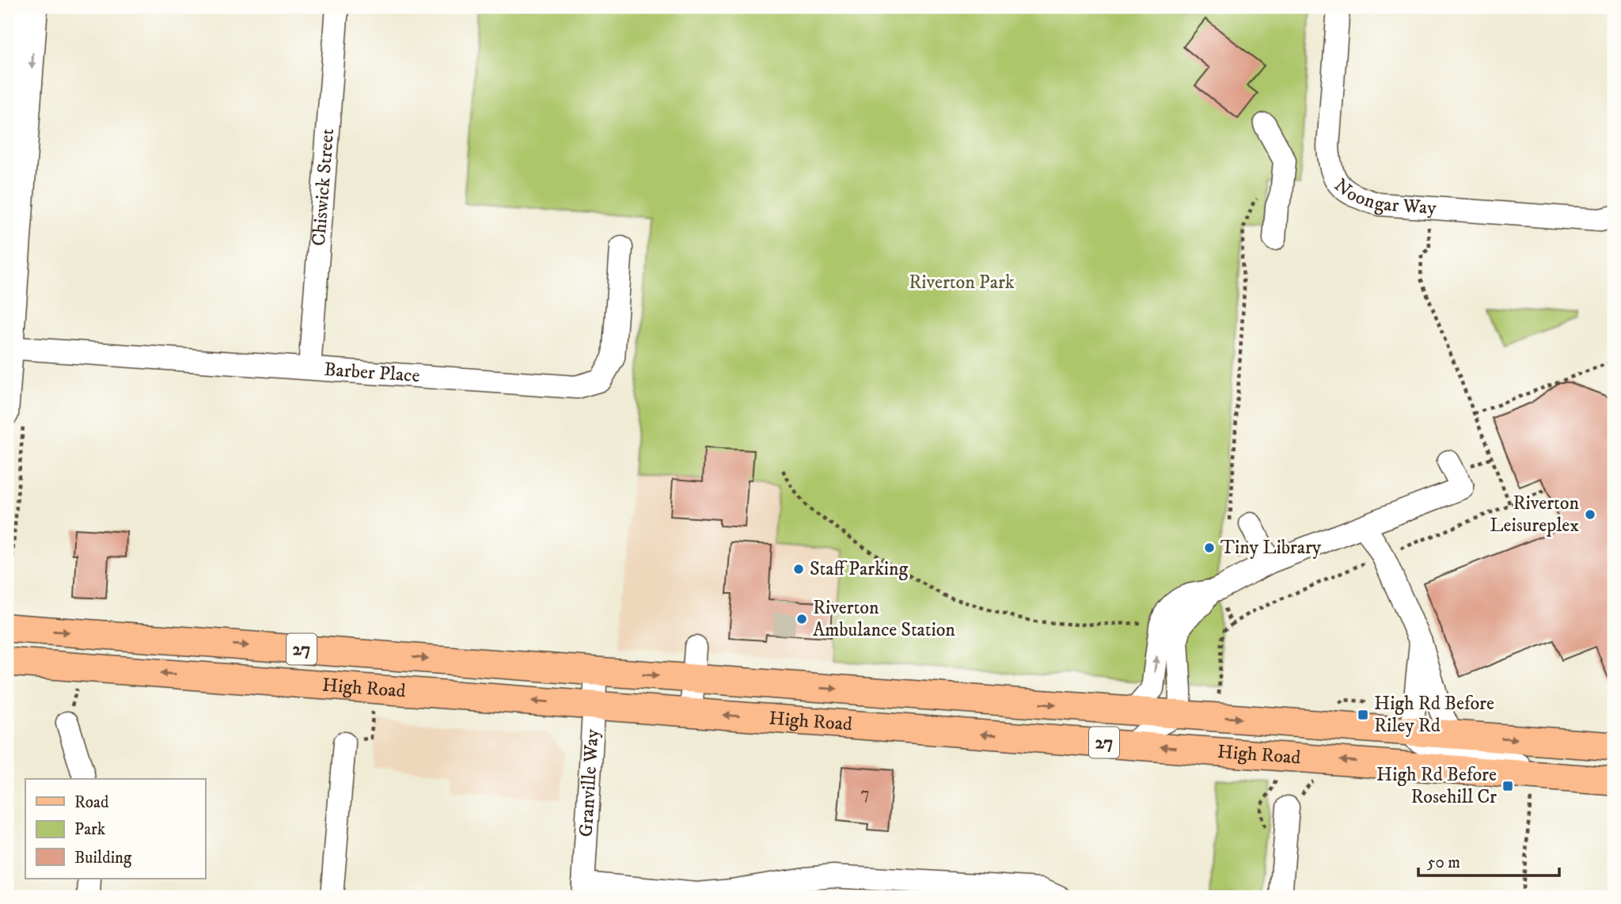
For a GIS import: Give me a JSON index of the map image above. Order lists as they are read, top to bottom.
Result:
{
  "streets": {
    "main road": ["27", "High Road"],
    "street": [
      "Chiswick Street",
      "Noongar Way",
      "Barber Place",
      "Granville Way"
    ]
  },
  "crossings": [
    ["Chiswick Street", "Barber Place"],
    ["High Road", "Granville Way"]
  ],
  "parks": ["Riverton Park"],
  "places": {
    "other": [
      "Riverton Leisureplex",
      "Tiny Library",
      "Staff Parking",
      "Riverton Ambulance Station"
    ],
    "transit": ["High Rd Before Riley Rd", "High Rd Before Rosehill Cr"]
  },
  "house_numbers": ["7"],
  "legend": ["Road", "Park", "Building"],
  "scale_bar": "50 m"
}
